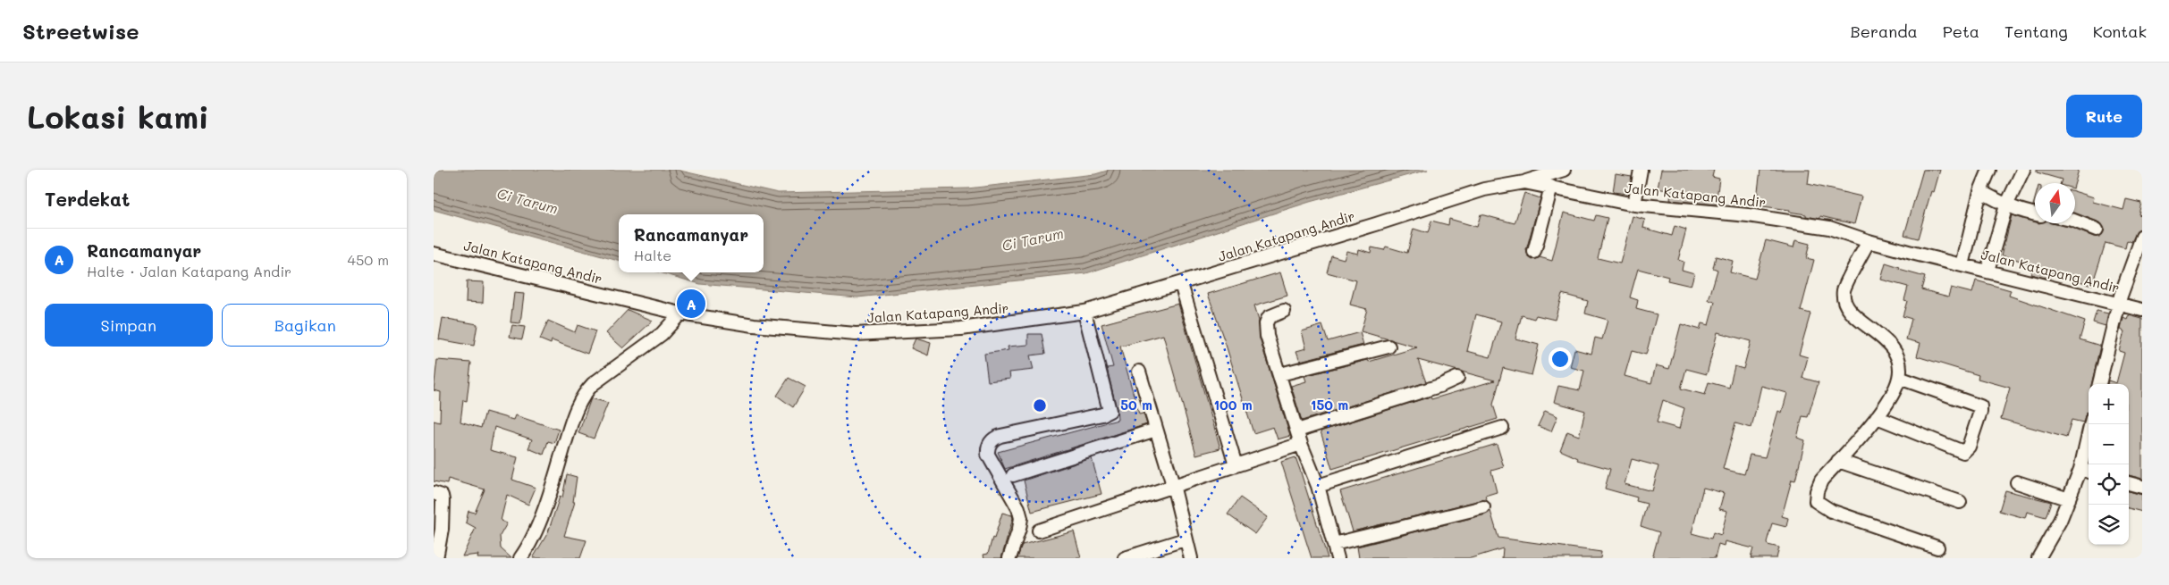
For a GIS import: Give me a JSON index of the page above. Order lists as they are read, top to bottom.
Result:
{
  "streets": {
    "street": ["Jalan Katapang Andir"]
  },
  "water": ["Ci Tarum"],
  "north": "top",
  "page": {
    "header": "Streetwise",
    "nav": [
      "Beranda",
      "Peta",
      "Tentang",
      "Kontak"
    ],
    "buttons": [
      "Rute",
      ["Simpan", "Bagikan"]
    ],
    "title": "Lokasi kami",
    "heading": "Terdekat",
    "popup": ["Rancamanyar", "Halte"],
    "list": [
      {
        "mark": "A",
        "name": "Rancamanyar",
        "note": "Halte · Jalan Katapang Andir",
        "value": "450 m"
      }
    ],
    "pins": "A",
    "map_buttons": ["+", "−"]
  },
  "rings": ["50 m", "100 m", "150 m"]
}
